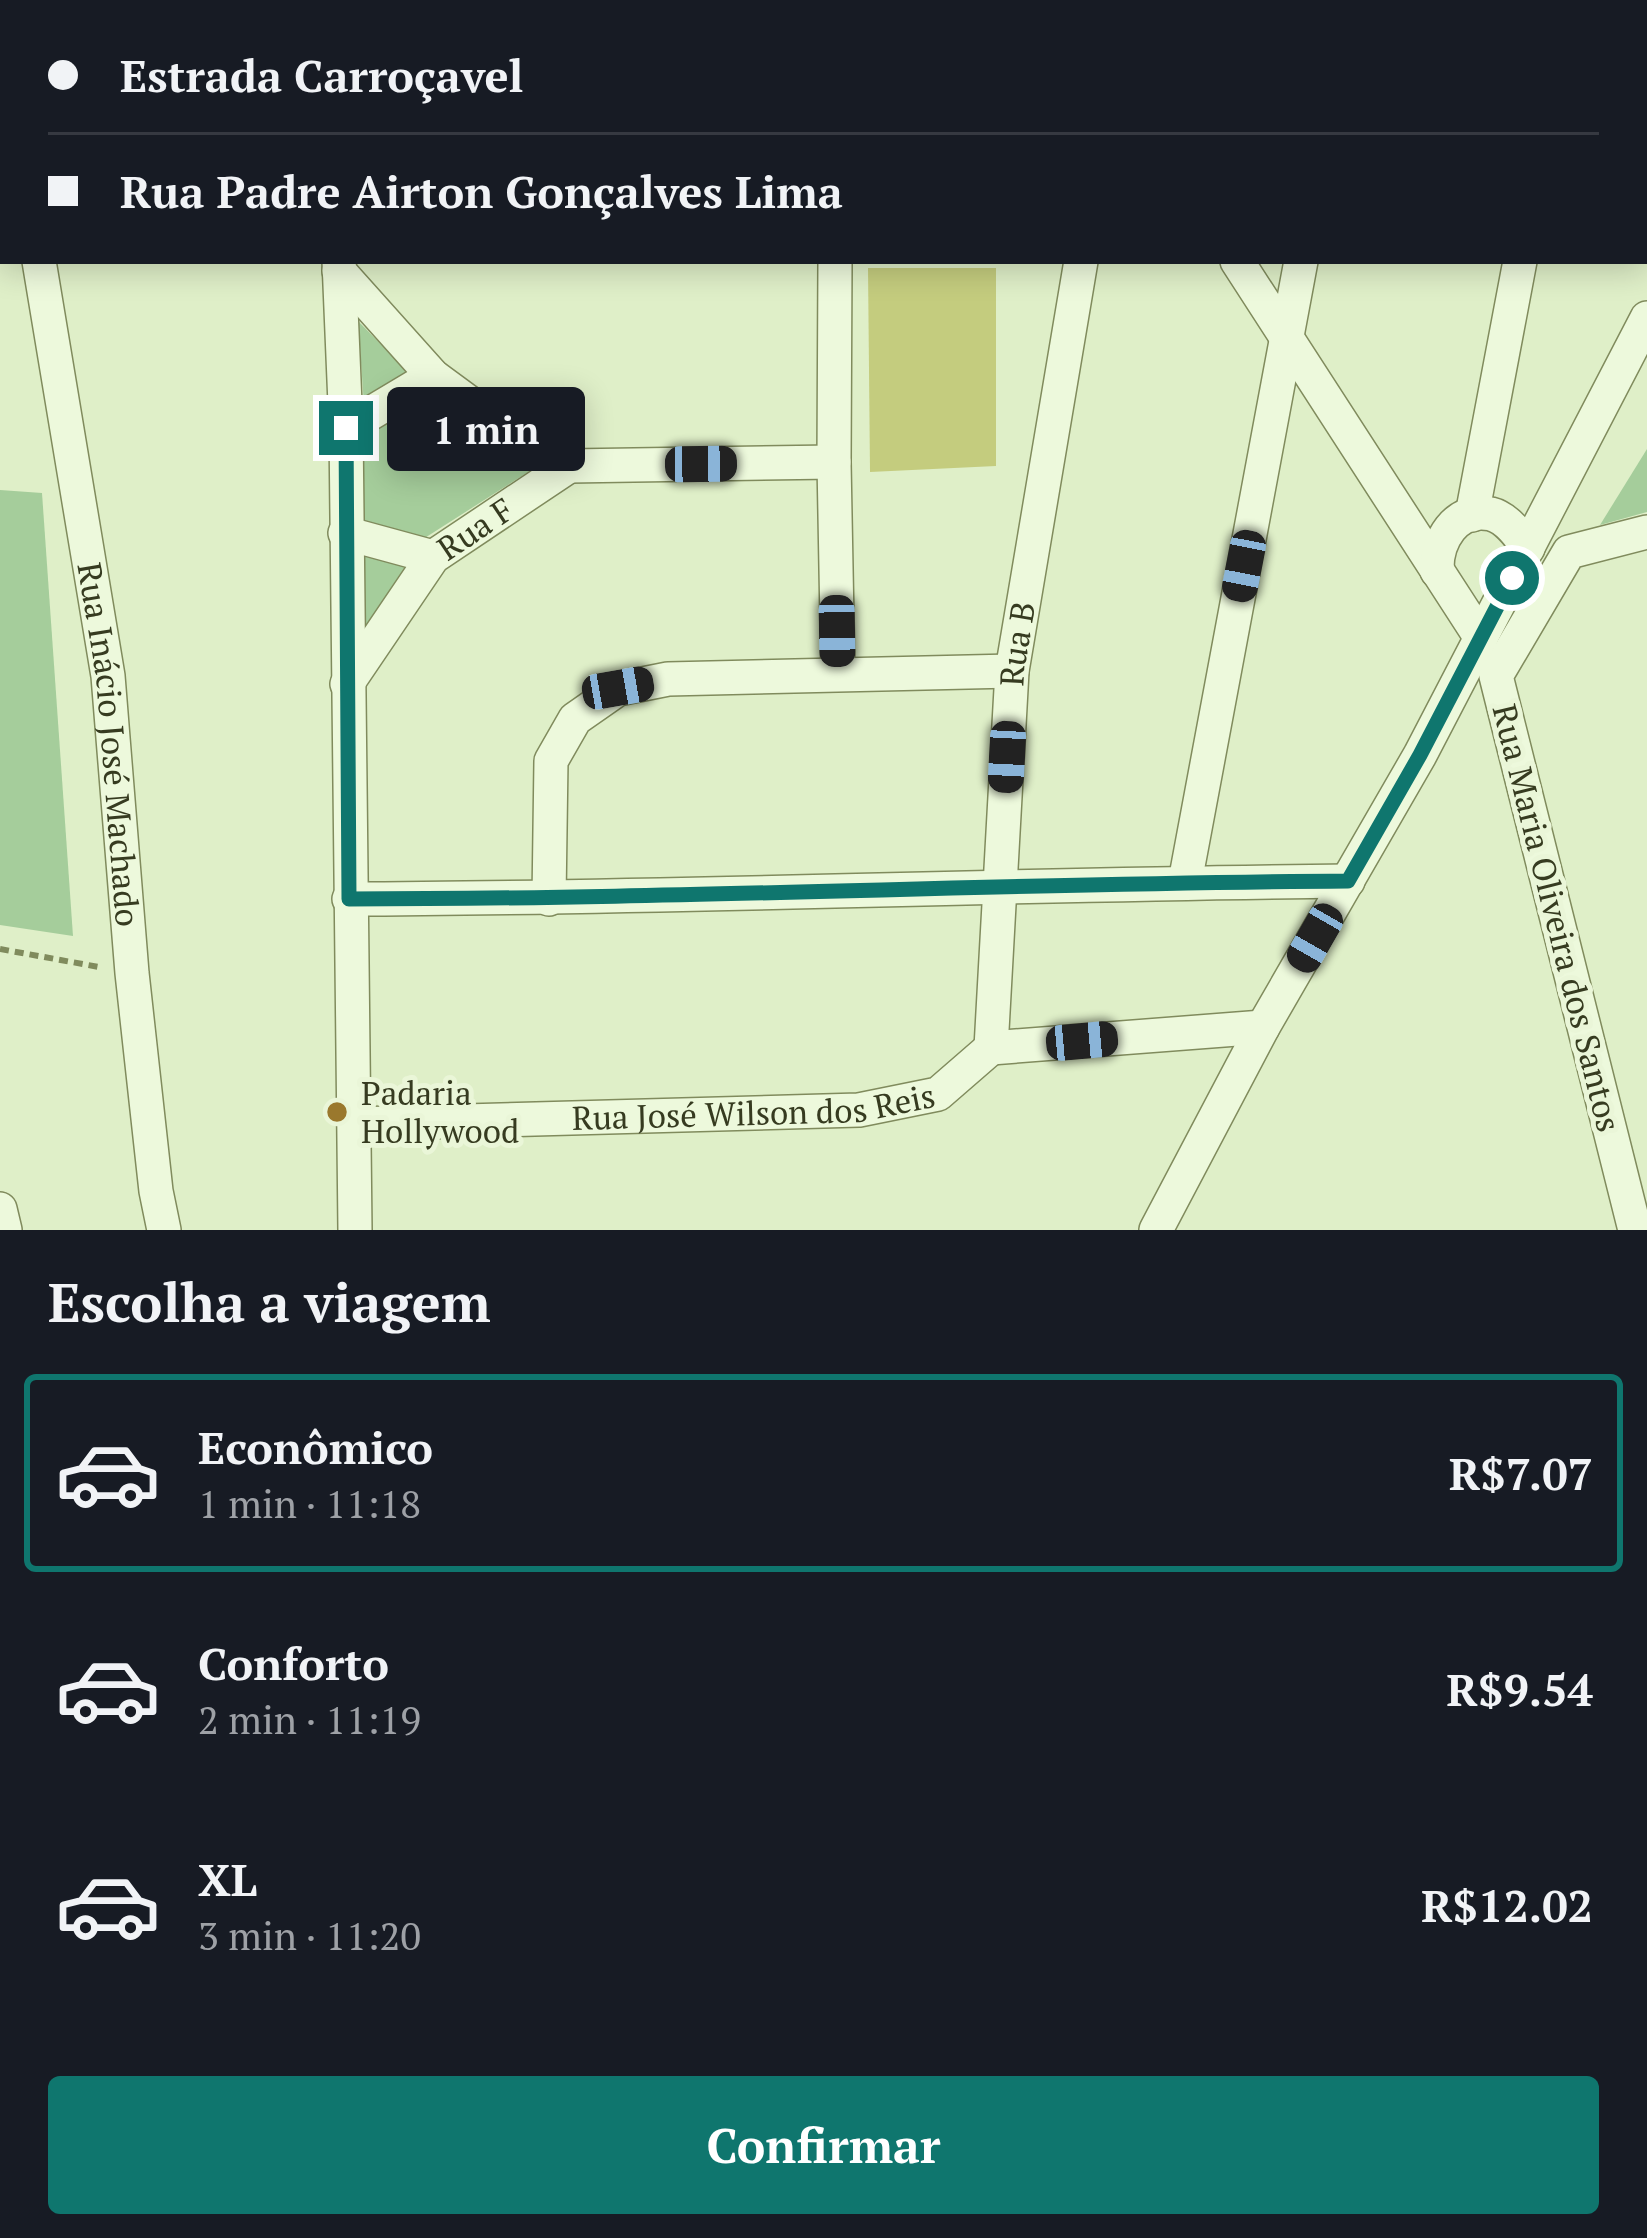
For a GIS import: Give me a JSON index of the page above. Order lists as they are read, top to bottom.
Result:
{
  "streets": {
    "street": [
      "Rua F",
      "Rua B",
      "Rua Inácio José Machado",
      "Rua Maria Oliveira dos Santos",
      "Rua José Wilson dos Reis"
    ]
  },
  "crossings": [
    ["Rua B", "Rua José Wilson dos Reis"]
  ],
  "places": ["Padaria Hollywood"],
  "page": {
    "banner": ["Estrada Carroçavel", "Rua Padre Airton Gonçalves Lima"],
    "bubble": "1 min",
    "heading": "Escolha a viagem",
    "list": [
      {
        "name": "Econômico",
        "note": "1 min · 11:18",
        "value": "R$7.07"
      },
      {
        "name": "Conforto",
        "note": "2 min · 11:19",
        "value": "R$9.54"
      },
      {
        "name": "XL",
        "note": "3 min · 11:20",
        "value": "R$12.02"
      }
    ],
    "buttons": "Confirmar"
  }
}
